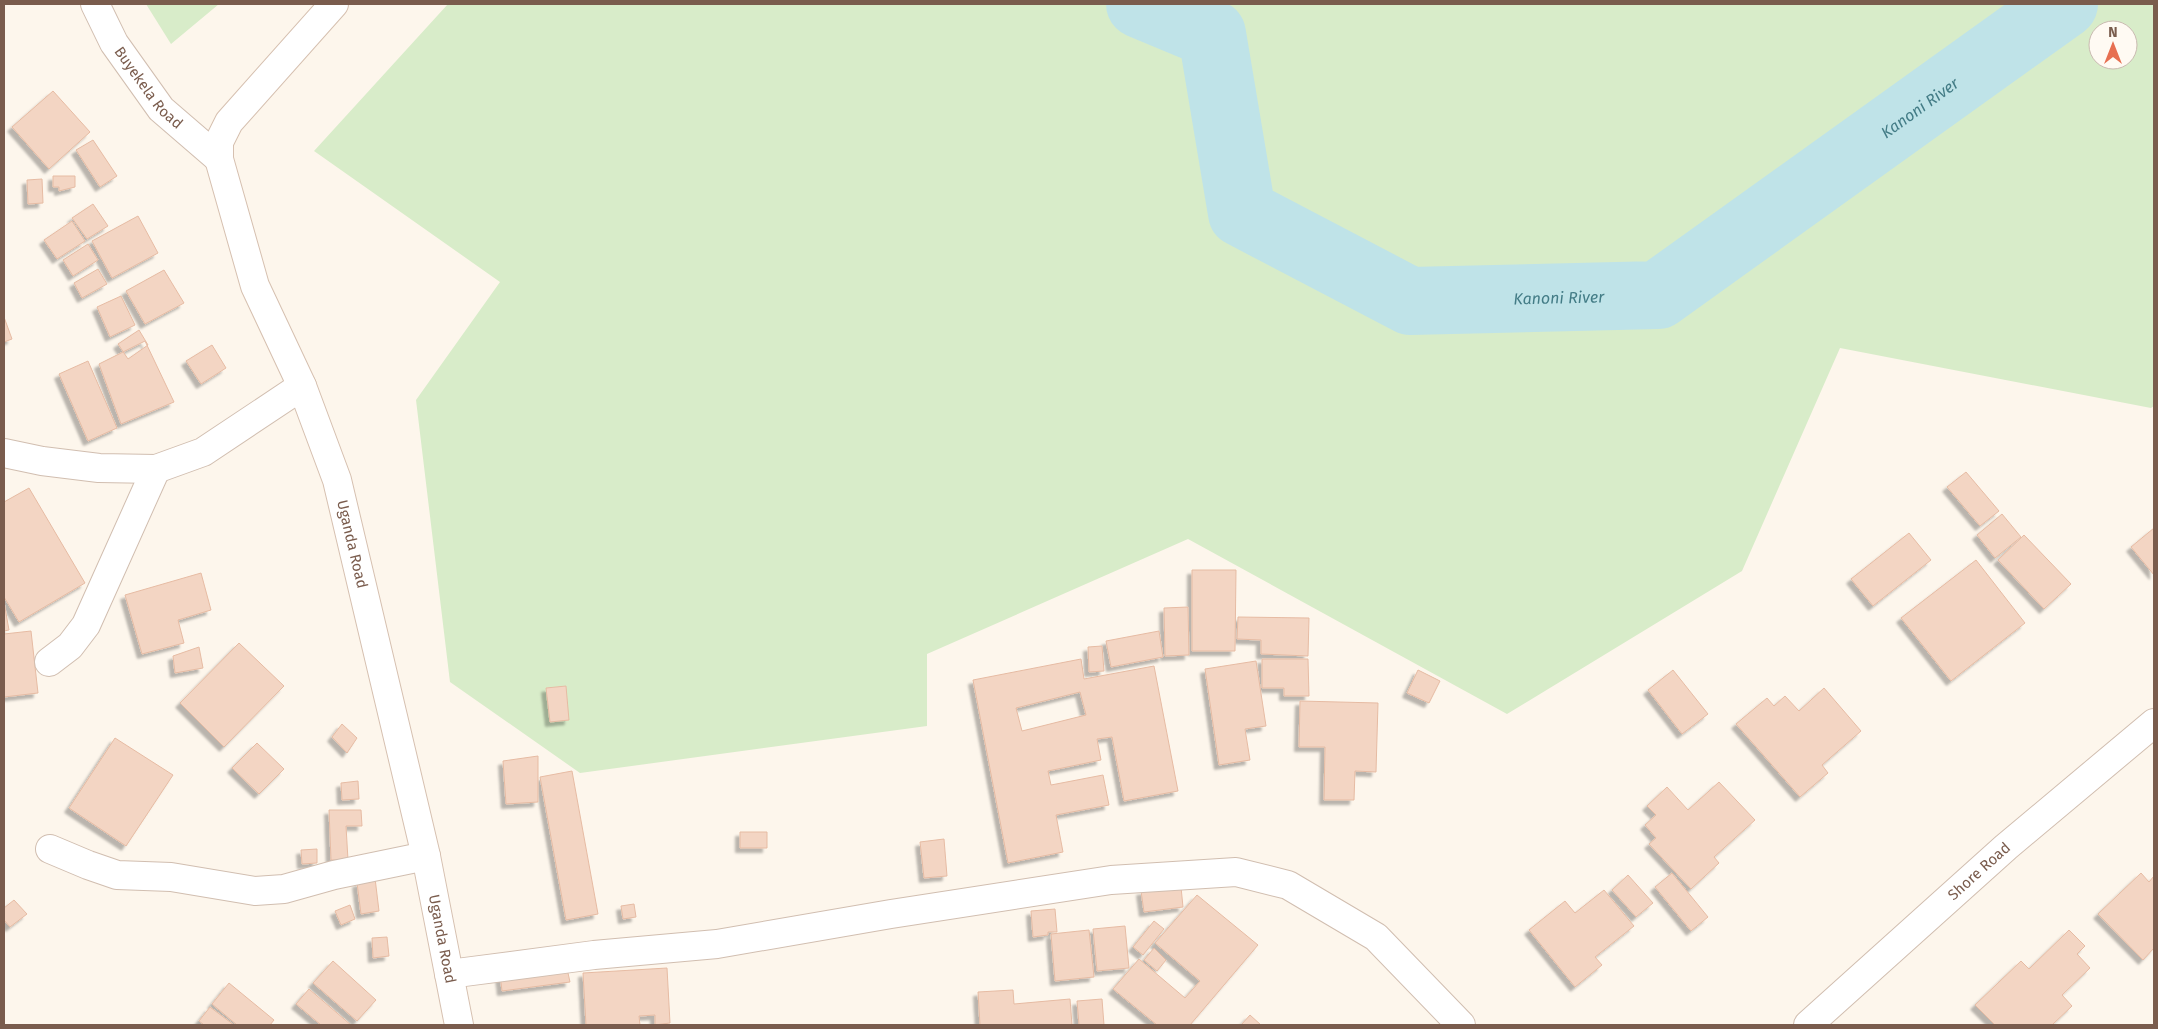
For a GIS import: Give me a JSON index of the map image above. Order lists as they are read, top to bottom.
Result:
{
  "streets": {
    "street": ["Buyekela Road", "Uganda Road", "Shore Road"]
  },
  "crossings": [
    ["Buyekela Road", "Uganda Road"]
  ],
  "water": ["Kanoni River"],
  "north": "top"
}
